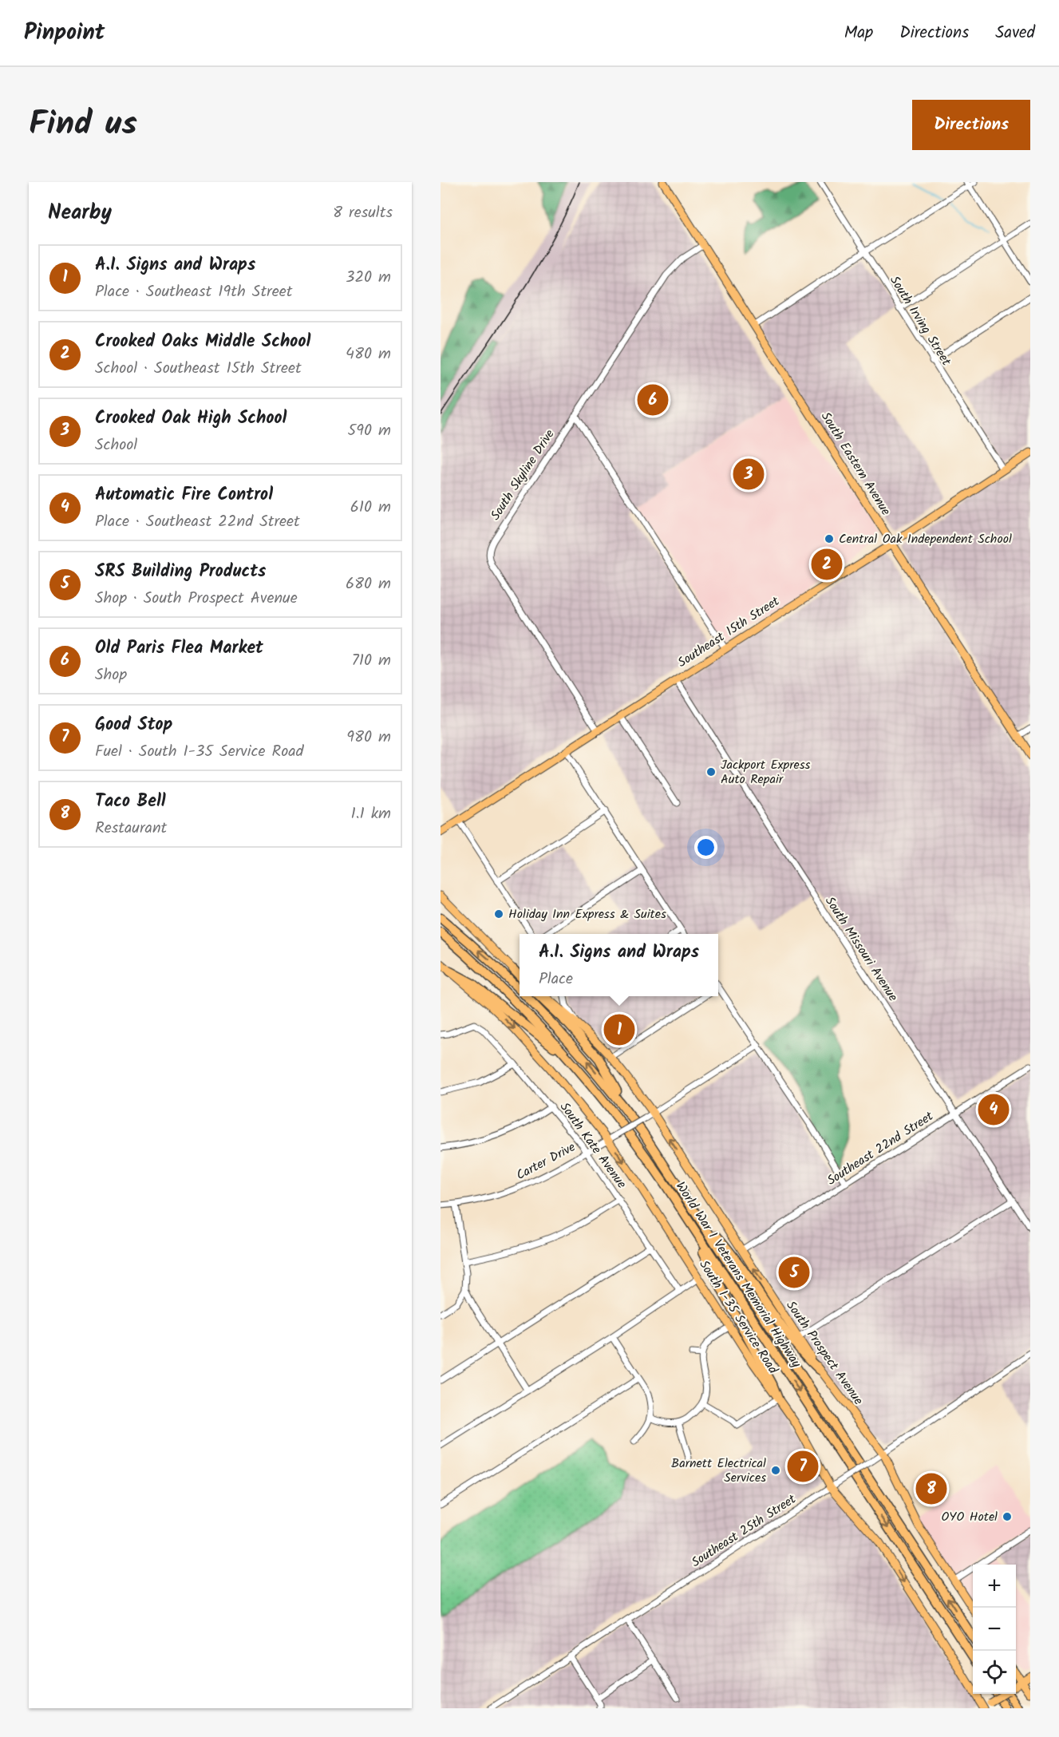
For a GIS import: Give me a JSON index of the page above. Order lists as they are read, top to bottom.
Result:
{
  "streets": {
    "highway": ["World War I Veterans Memorial Highway"],
    "main road": [
      "South Eastern Avenue",
      "Southeast 15th Street",
      "South I-35 Service Road",
      "South Prospect Avenue"
    ],
    "street": [
      "South Irving Street",
      "South Skyline Drive",
      "South Missouri Avenue",
      "South Kate Avenue",
      "Southeast 22nd Street",
      "Carter Drive",
      "Southeast 25th Street"
    ]
  },
  "crossings": [
    ["South Irving Street", "Southeast 15th Street"],
    ["South Eastern Avenue", "South Skyline Drive"],
    ["South Eastern Avenue", "Southeast 15th Street"],
    ["South Skyline Drive", "Southeast 15th Street"],
    ["Southeast 15th Street", "South Missouri Avenue"],
    ["South Missouri Avenue", "Southeast 22nd Street"],
    ["South Kate Avenue", "Carter Drive"],
    ["Southeast 22nd Street", "South Prospect Avenue"],
    ["Carter Drive", "South I-35 Service Road"],
    ["Carter Drive", "South Prospect Avenue"],
    ["South I-35 Service Road", "Southeast 25th Street"],
    ["South Prospect Avenue", "Southeast 25th Street"]
  ],
  "one_way": ["South I-35 Service Road", "South Prospect Avenue"],
  "places": [
    "Central Oak Independent School",
    "Jackport Express Auto Repair",
    "Holiday Inn Express & Suites",
    "Barnett Electrical Services",
    "OYO Hotel"
  ],
  "page": {
    "header": "Pinpoint",
    "nav": ["Map", "Directions", "Saved"],
    "title": "Find us",
    "buttons": "Directions",
    "heading": ["Nearby", "8 results"],
    "list": [
      {
        "mark": "1",
        "name": "A.I. Signs and Wraps",
        "note": "Place · Southeast 19th Street",
        "value": "320 m"
      },
      {
        "mark": "2",
        "name": "Crooked Oaks Middle School",
        "note": "School · Southeast 15th Street",
        "value": "480 m"
      },
      {
        "mark": "3",
        "name": "Crooked Oak High School",
        "note": "School",
        "value": "590 m"
      },
      {
        "mark": "4",
        "name": "Automatic Fire Control",
        "note": "Place · Southeast 22nd Street",
        "value": "610 m"
      },
      {
        "mark": "5",
        "name": "SRS Building Products",
        "note": "Shop · South Prospect Avenue",
        "value": "680 m"
      },
      {
        "mark": "6",
        "name": "Old Paris Flea Market",
        "note": "Shop",
        "value": "710 m"
      },
      {
        "mark": "7",
        "name": "Good Stop",
        "note": "Fuel · South I-35 Service Road",
        "value": "980 m"
      },
      {
        "mark": "8",
        "name": "Taco Bell",
        "note": "Restaurant",
        "value": "1.1 km"
      }
    ],
    "pins": [
      "6",
      "3",
      "2",
      "1",
      "4",
      "5",
      "7",
      "8"
    ],
    "popup": ["A.I. Signs and Wraps", "Place"],
    "map_buttons": ["+", "−"]
  }
}
